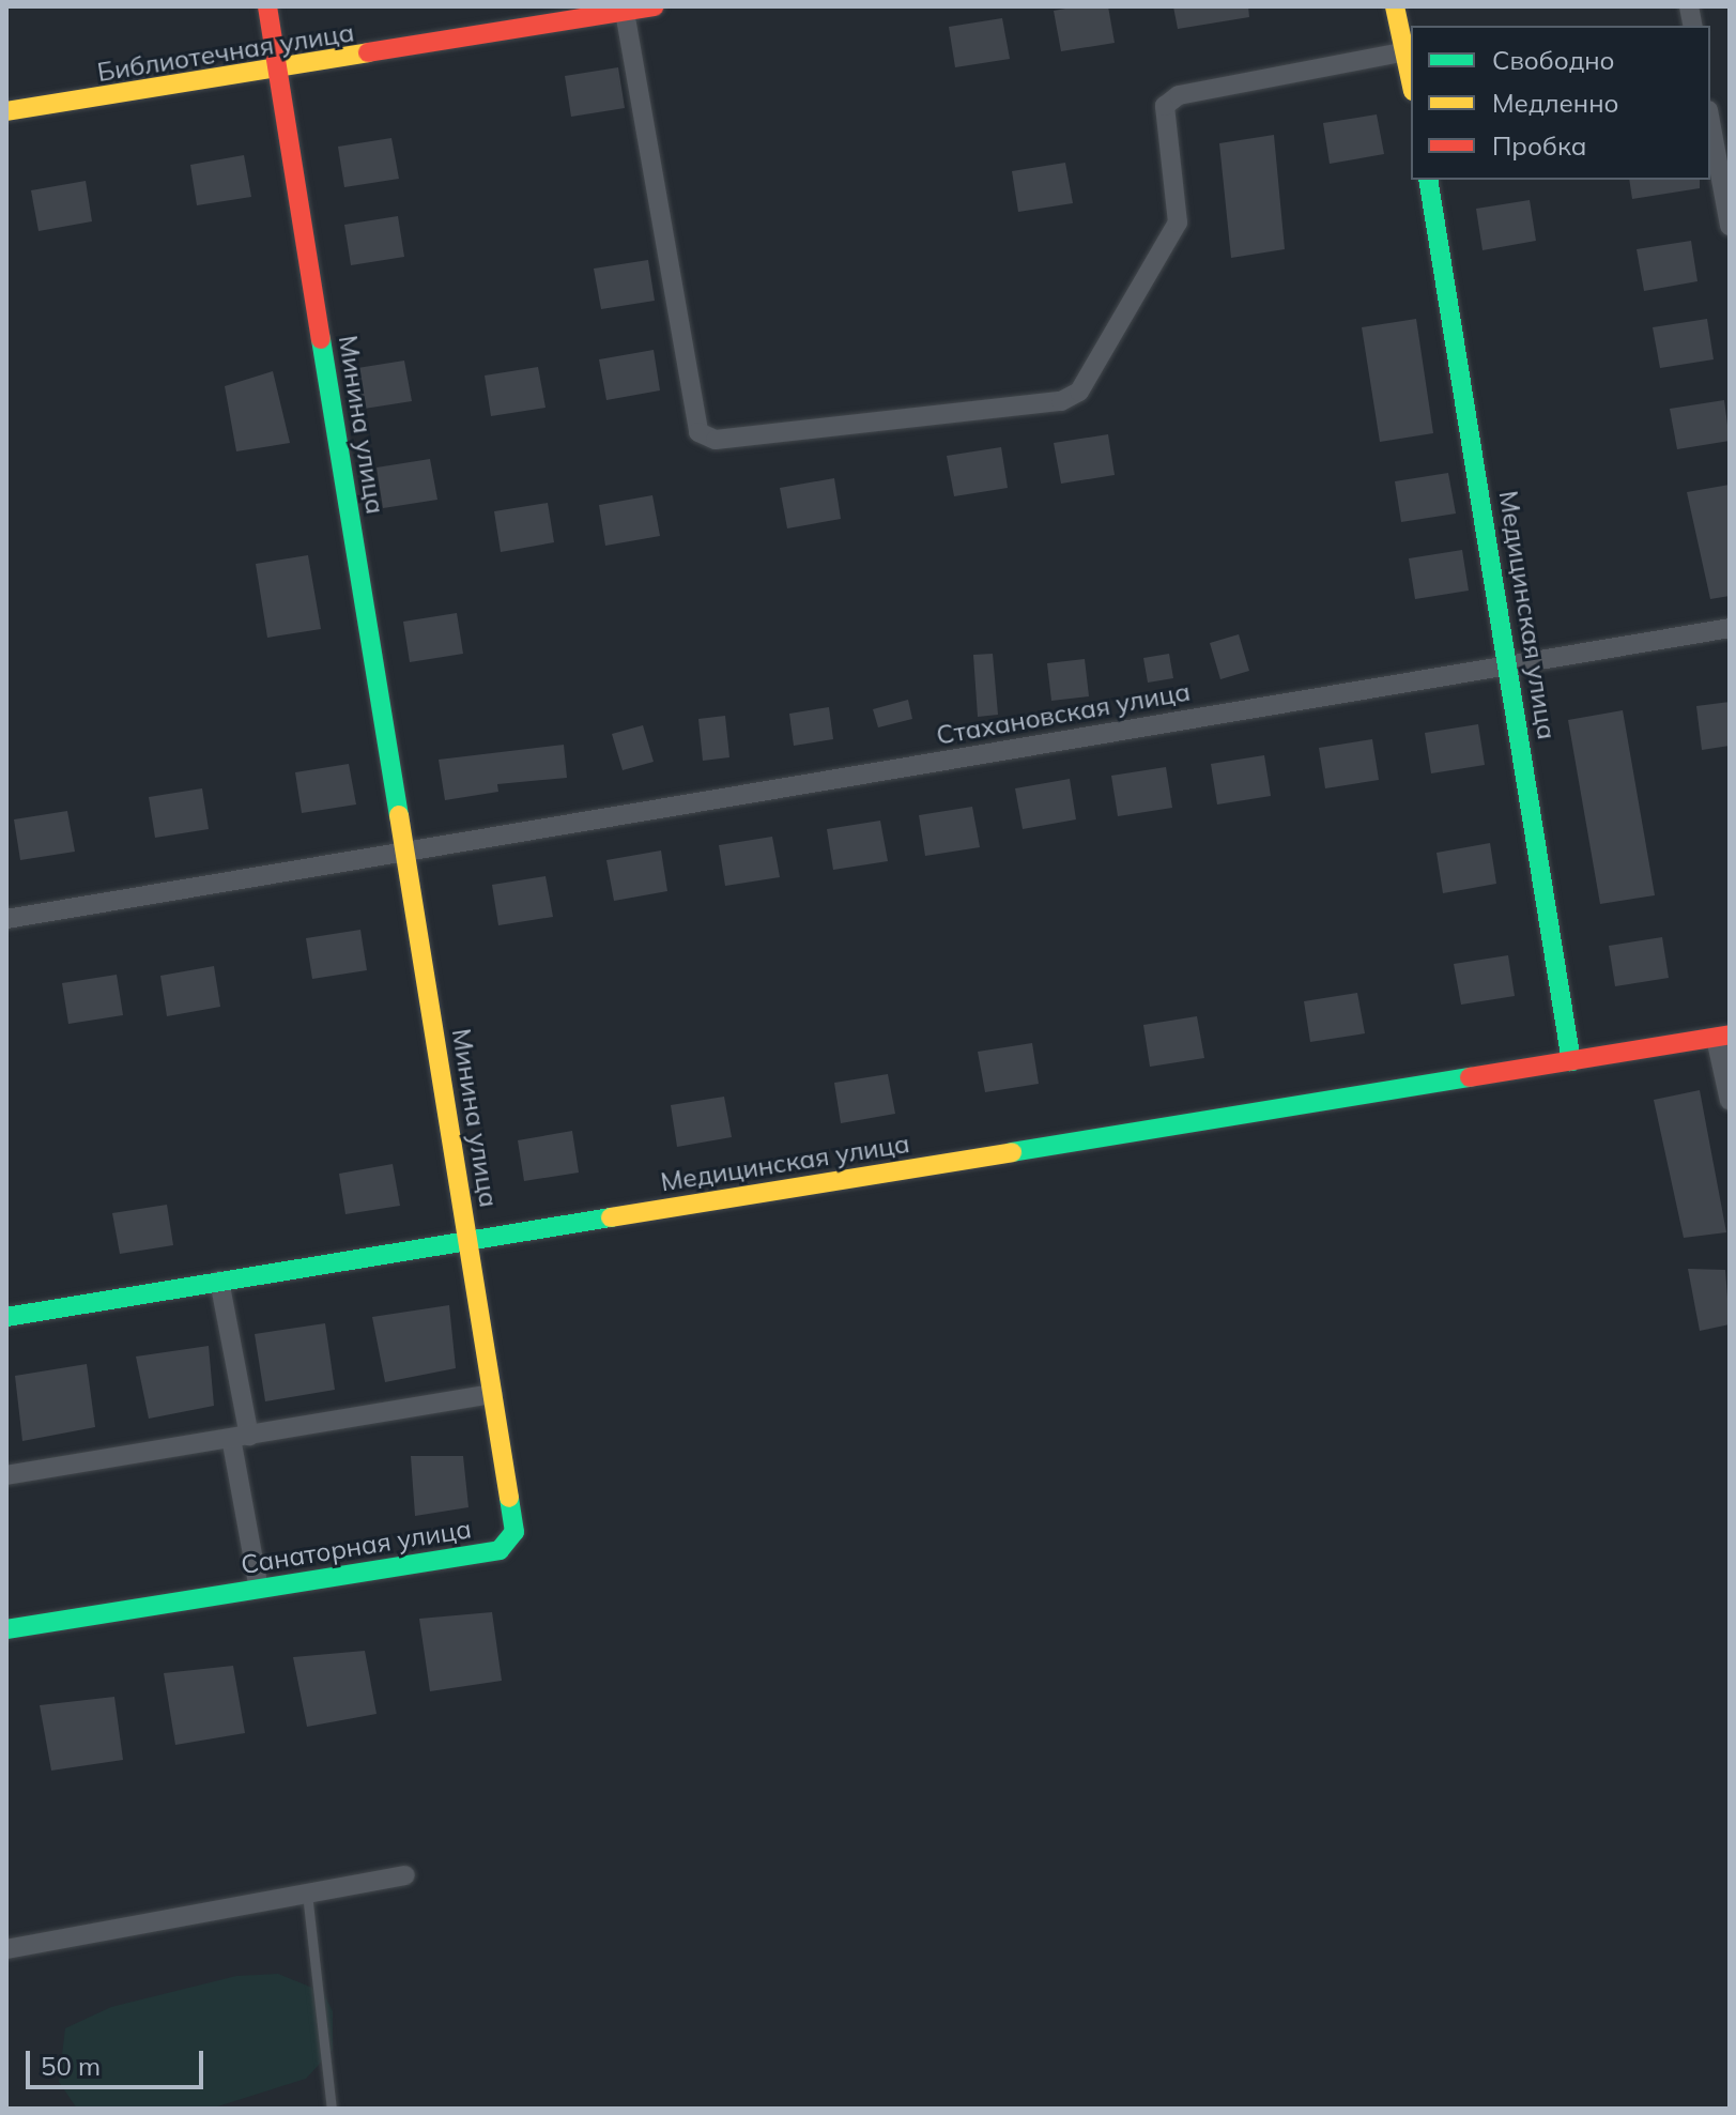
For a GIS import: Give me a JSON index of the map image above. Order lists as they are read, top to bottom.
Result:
{
  "streets": {
    "street": [
      "Библиотечная улица",
      "Минина улица",
      "Медицинская улица",
      "Стахановская улица",
      "Санаторная улица"
    ]
  },
  "crossings": [
    ["Библиотечная улица", "Минина улица"],
    ["Минина улица", "Медицинская улица"],
    ["Минина улица", "Стахановская улица"],
    ["Минина улица", "Санаторная улица"],
    ["Медицинская улица", "Стахановская улица"],
    ["Медицинская улица", "Санаторная улица"]
  ],
  "legend": ["Свободно", "Медленно", "Пробка"],
  "scale_bar": "50 m"
}
